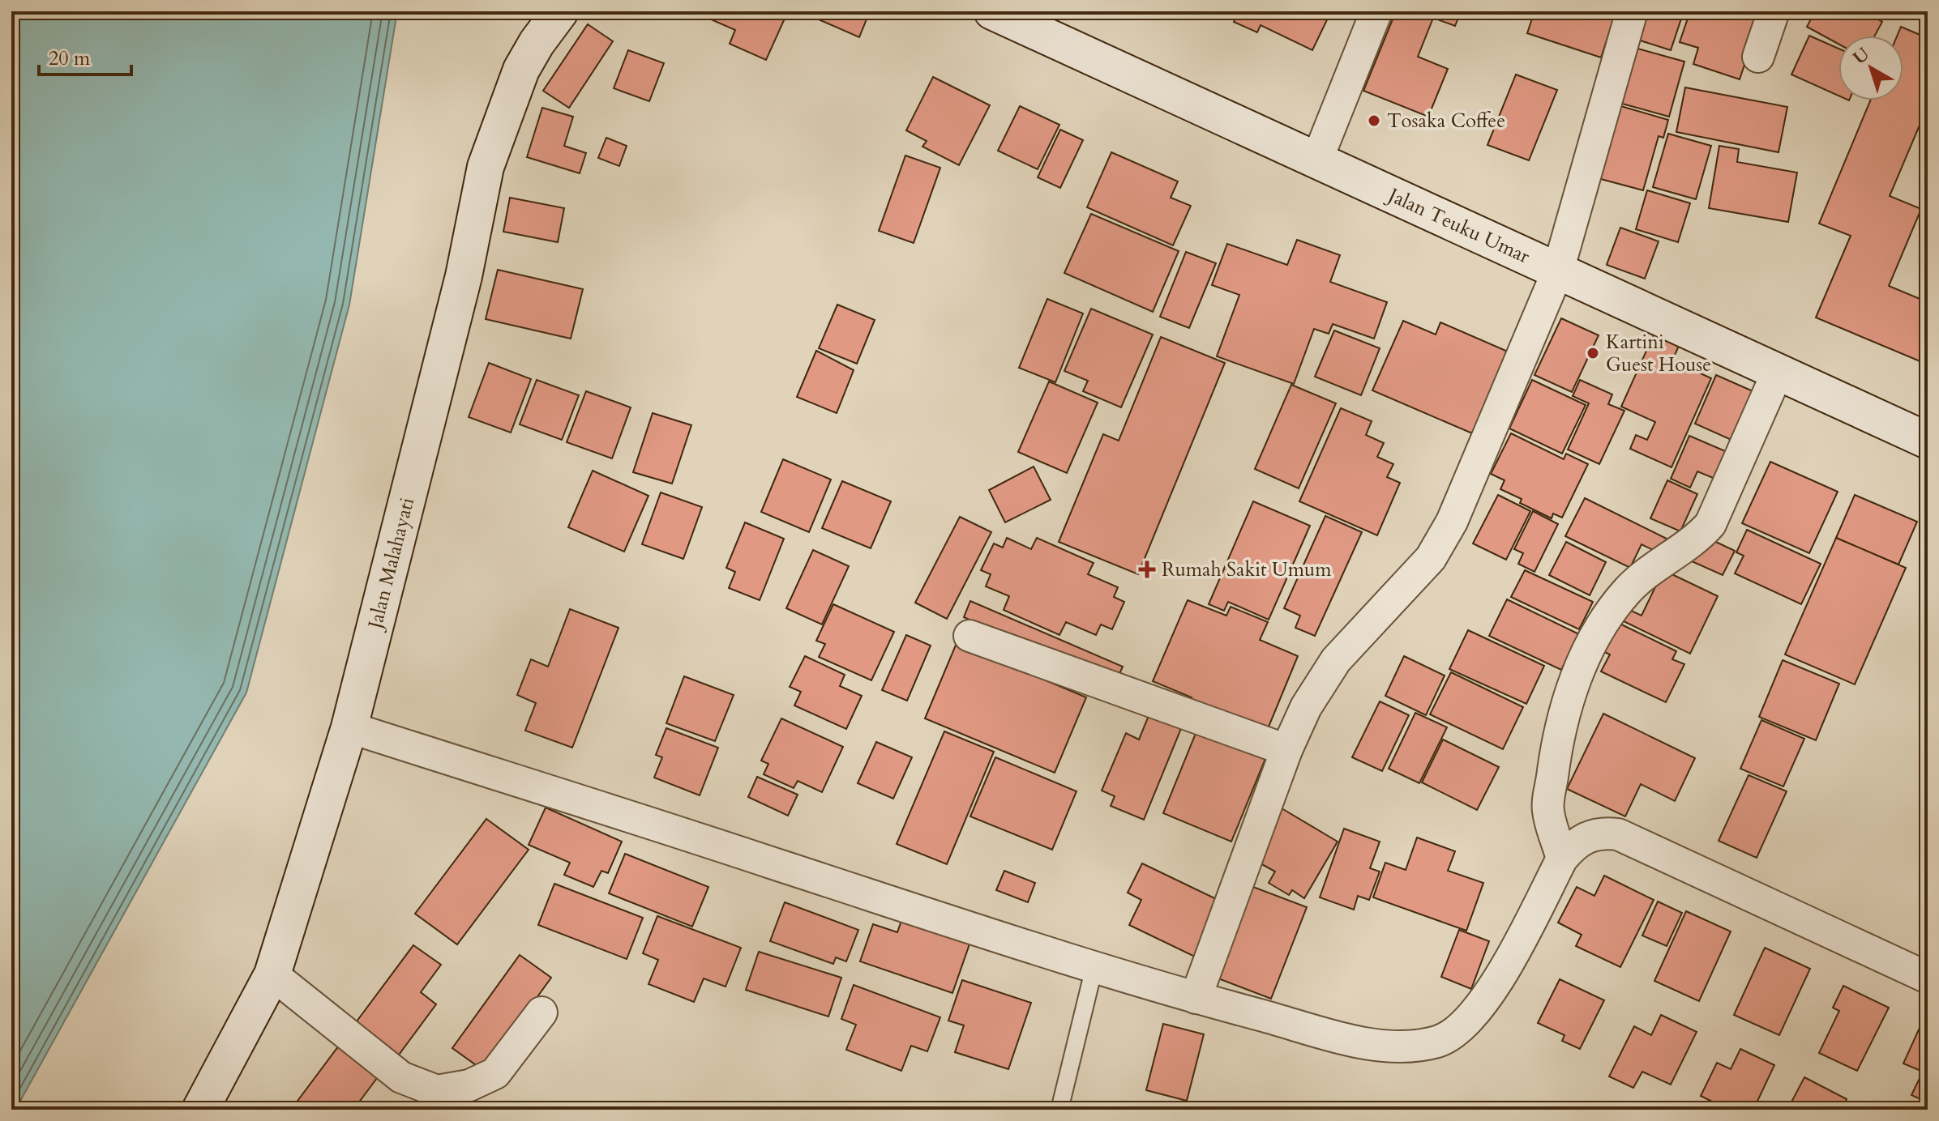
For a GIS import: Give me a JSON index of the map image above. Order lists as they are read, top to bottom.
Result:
{
  "streets": {
    "main road": ["Jalan Teuku Umar", "Jalan Malahayati"]
  },
  "places": {
    "other": ["Tosaka Coffee", "Kartini Guest House"],
    "health": ["Rumah Sakit Umum"]
  },
  "scale_bar": "20 m",
  "north": "top left"
}
